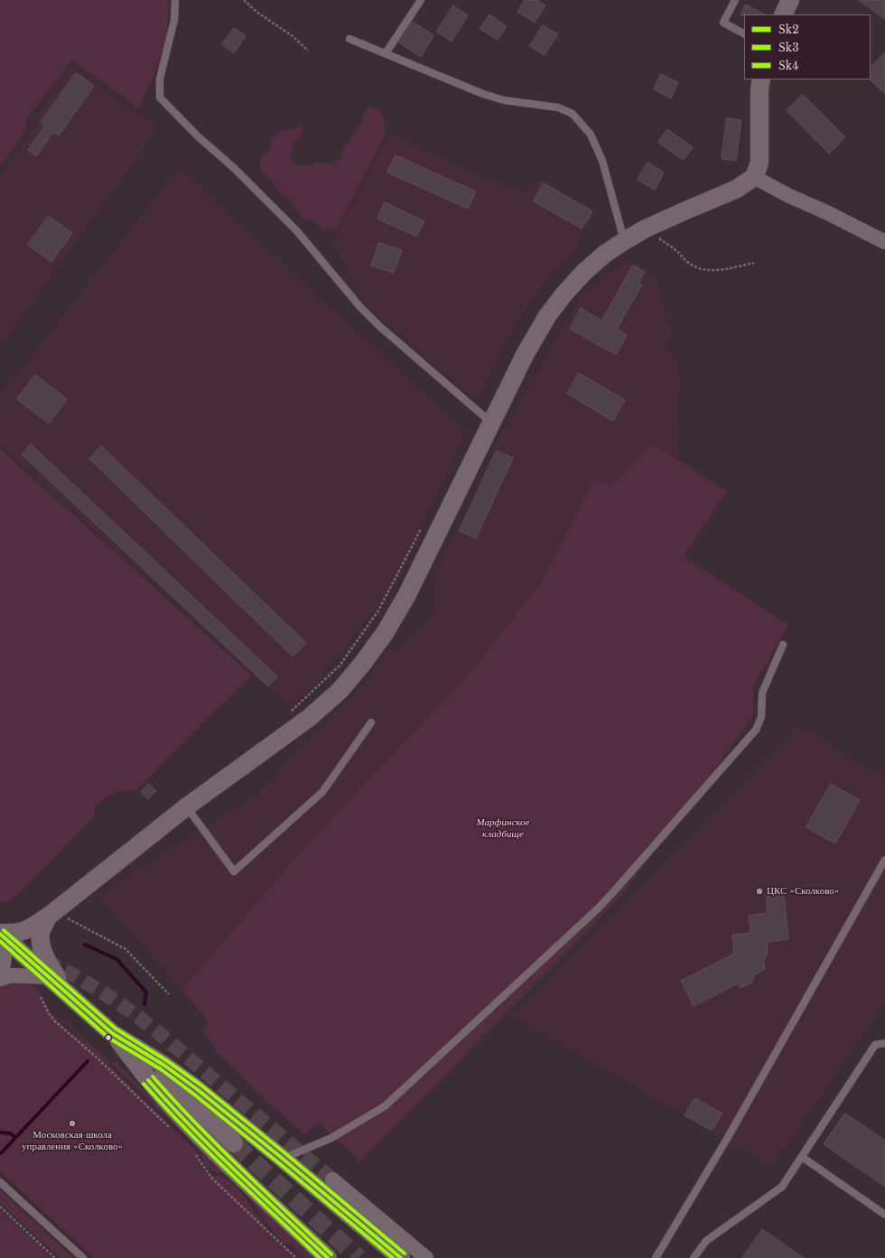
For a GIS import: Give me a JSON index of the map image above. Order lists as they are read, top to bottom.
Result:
{
  "parks": ["Марфинское кладбище"],
  "places": ["ЦКС «Сколково»", "Московская школа управления «Сколково»"],
  "lines": ["transit line Sk4", "transit line Sk2", "transit line Sk3"],
  "legend": ["Sk2", "Sk3", "Sk4"]
}
